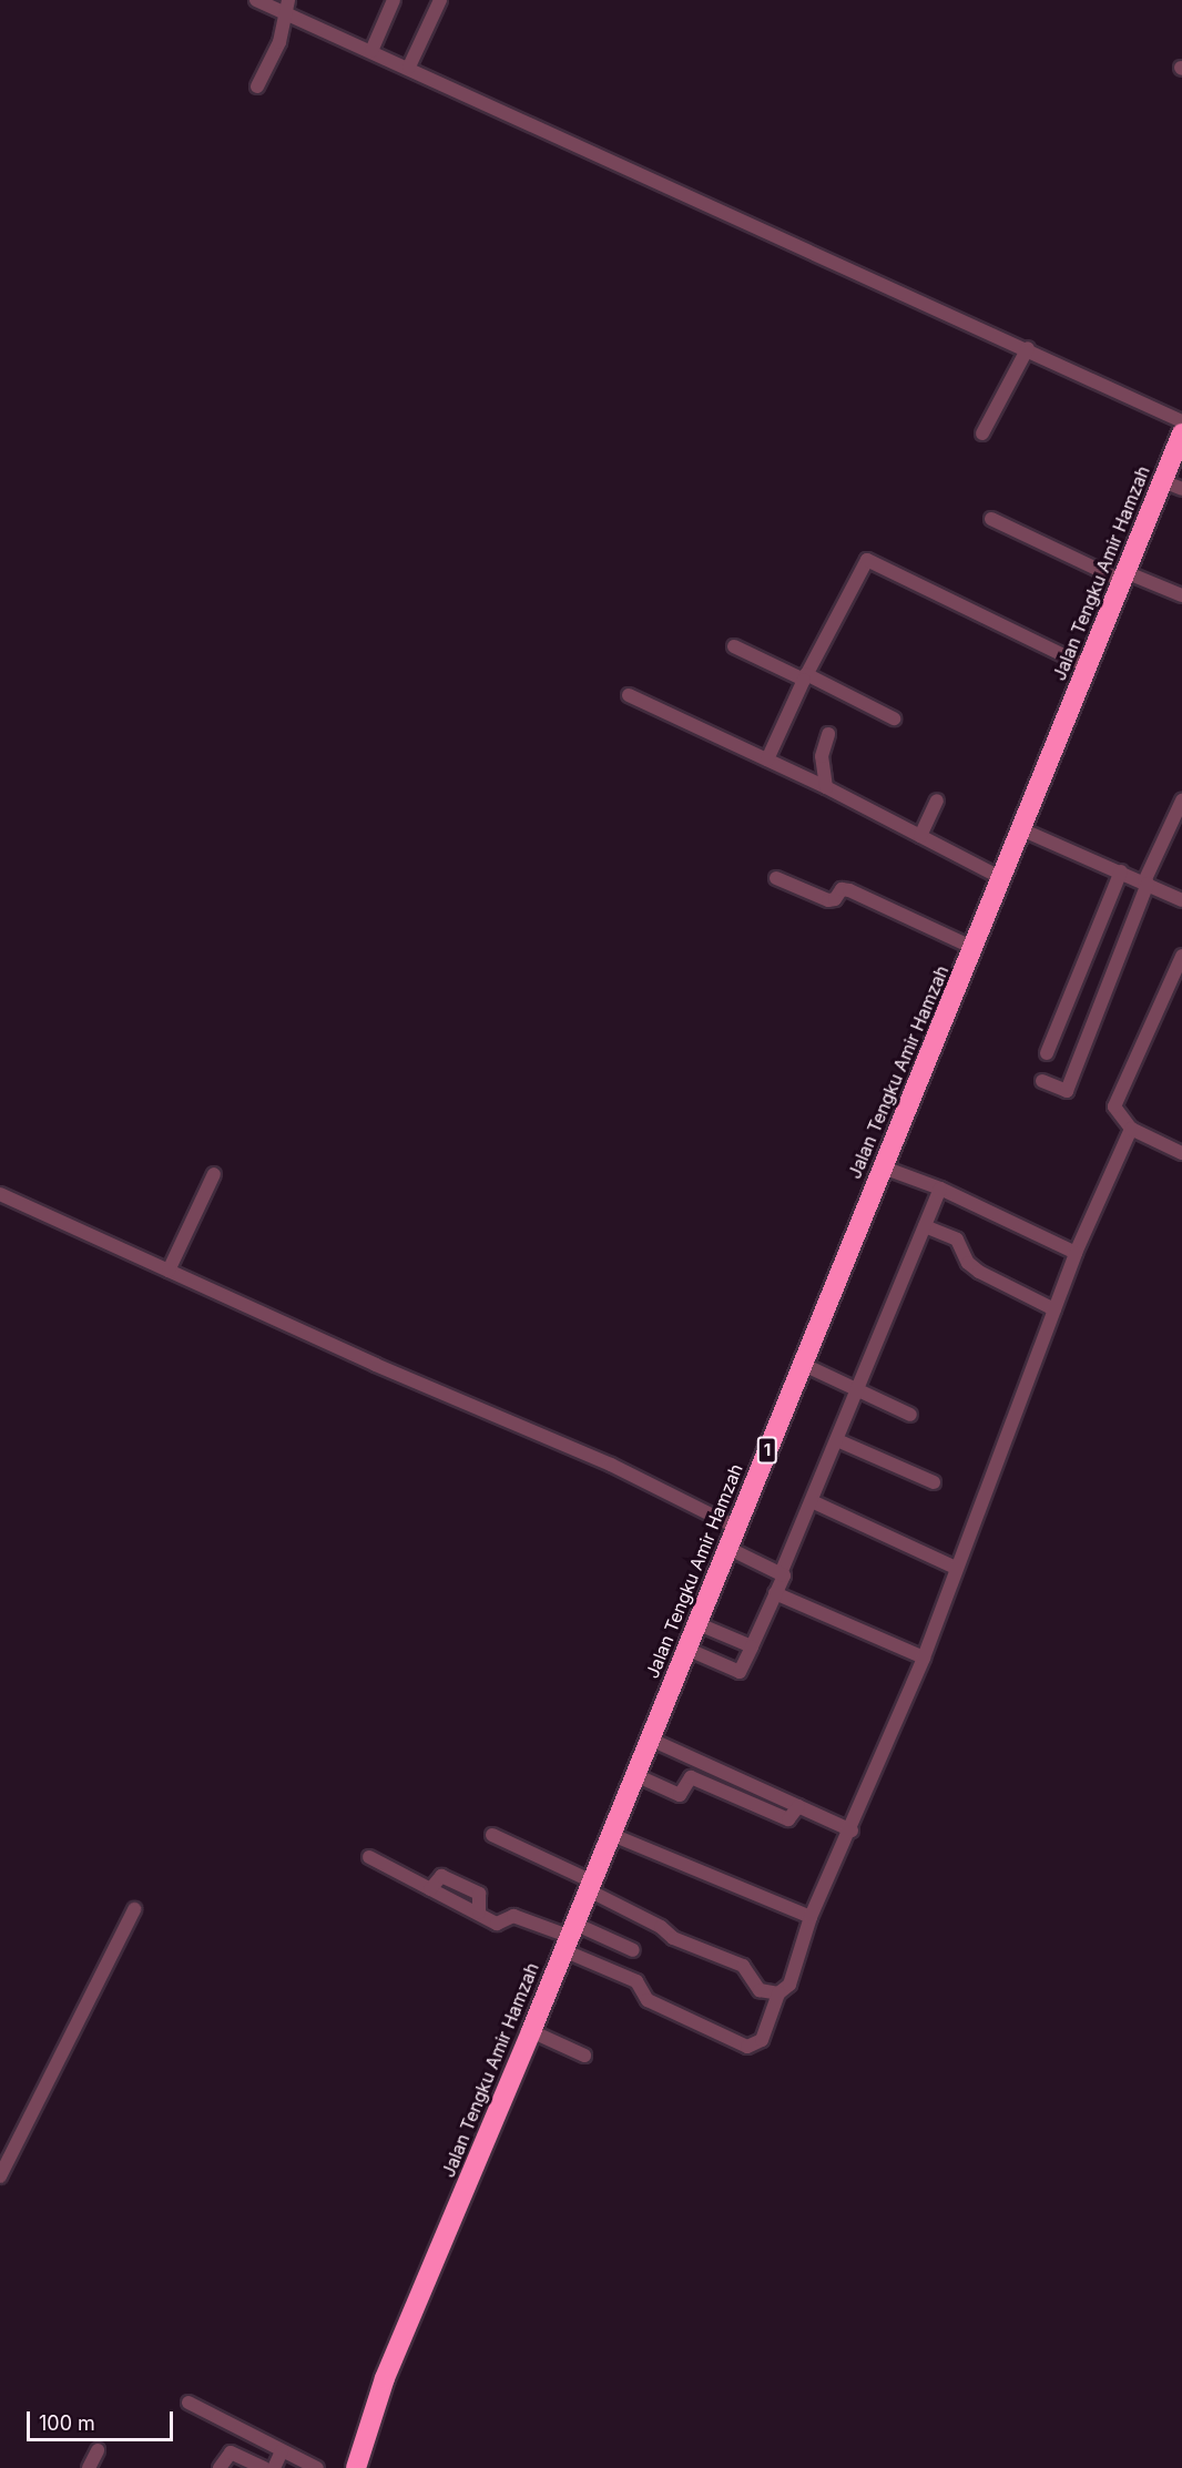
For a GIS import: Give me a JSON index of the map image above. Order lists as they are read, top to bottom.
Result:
{
  "streets": {
    "highway": ["Jalan Tengku Amir Hamzah", "1"]
  },
  "scale_bar": "100 m"
}
